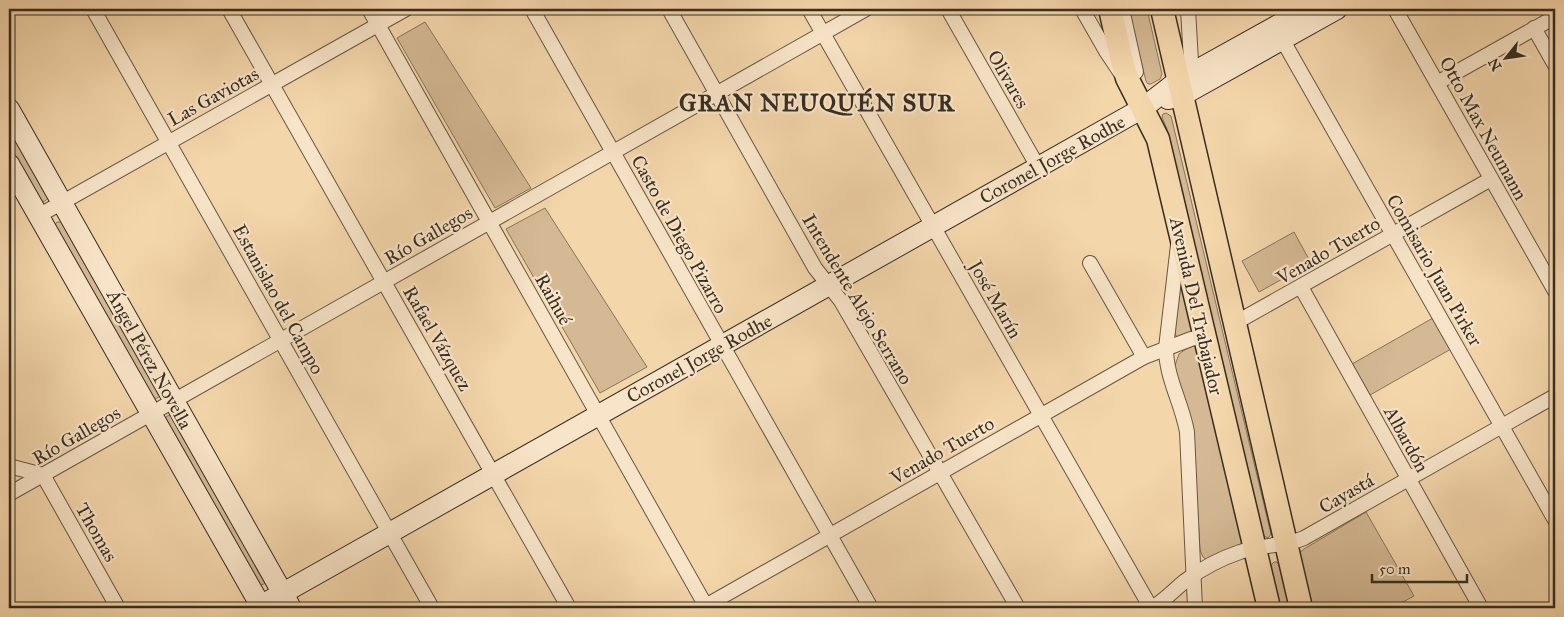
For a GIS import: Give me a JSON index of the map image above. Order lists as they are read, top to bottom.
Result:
{
  "streets": {
    "main road": ["Coronel Jorge Rodhe", "Avenida Del Trabajador", "Ángel Pérez Novella"],
    "street": [
      "Olivares",
      "Las Gaviotas",
      "Otto Max Neumann",
      "Casto de Diego Pizarro",
      "Río Gallegos",
      "Venado Tuerto",
      "Comisario Juan Pirker",
      "Estanislao del Campo",
      "Raihué",
      "Intendente Alejo Serrano",
      "José Marín",
      "Rafael Vázquez",
      "Albardón",
      "Cayastá",
      "Thomas"
    ]
  },
  "crossings": [
    ["Olivares", "Coronel Jorge Rodhe"],
    ["Las Gaviotas", "Estanislao del Campo"],
    ["Las Gaviotas", "Raihué"],
    ["Las Gaviotas", "Rafael Vázquez"],
    ["Las Gaviotas", "Ángel Pérez Novella"],
    ["Otto Max Neumann", "Venado Tuerto"],
    ["Coronel Jorge Rodhe", "Casto de Diego Pizarro"],
    ["Coronel Jorge Rodhe", "Comisario Juan Pirker"],
    ["Coronel Jorge Rodhe", "Estanislao del Campo"],
    ["Coronel Jorge Rodhe", "Raihué"],
    ["Coronel Jorge Rodhe", "Intendente Alejo Serrano"],
    ["Coronel Jorge Rodhe", "José Marín"],
    ["Coronel Jorge Rodhe", "Avenida Del Trabajador"],
    ["Coronel Jorge Rodhe", "Rafael Vázquez"],
    ["Coronel Jorge Rodhe", "Ángel Pérez Novella"],
    ["Casto de Diego Pizarro", "Río Gallegos"],
    ["Casto de Diego Pizarro", "Venado Tuerto"],
    ["Río Gallegos", "Estanislao del Campo"],
    ["Río Gallegos", "Raihué"],
    ["Río Gallegos", "Intendente Alejo Serrano"],
    ["Río Gallegos", "José Marín"],
    ["Río Gallegos", "Rafael Vázquez"],
    ["Río Gallegos", "Ángel Pérez Novella"],
    ["Río Gallegos", "Thomas"],
    ["Venado Tuerto", "Comisario Juan Pirker"],
    ["Venado Tuerto", "Raihué"],
    ["Venado Tuerto", "Intendente Alejo Serrano"],
    ["Venado Tuerto", "José Marín"],
    ["Venado Tuerto", "Avenida Del Trabajador"],
    ["Venado Tuerto", "Albardón"],
    ["Comisario Juan Pirker", "Cayastá"],
    ["José Marín", "Cayastá"],
    ["Avenida Del Trabajador", "Cayastá"],
    ["Albardón", "Cayastá"]
  ],
  "districts": ["GRAN NEUQUÉN SUR"],
  "scale_bar": "50 m",
  "north": "bottom left"
}
